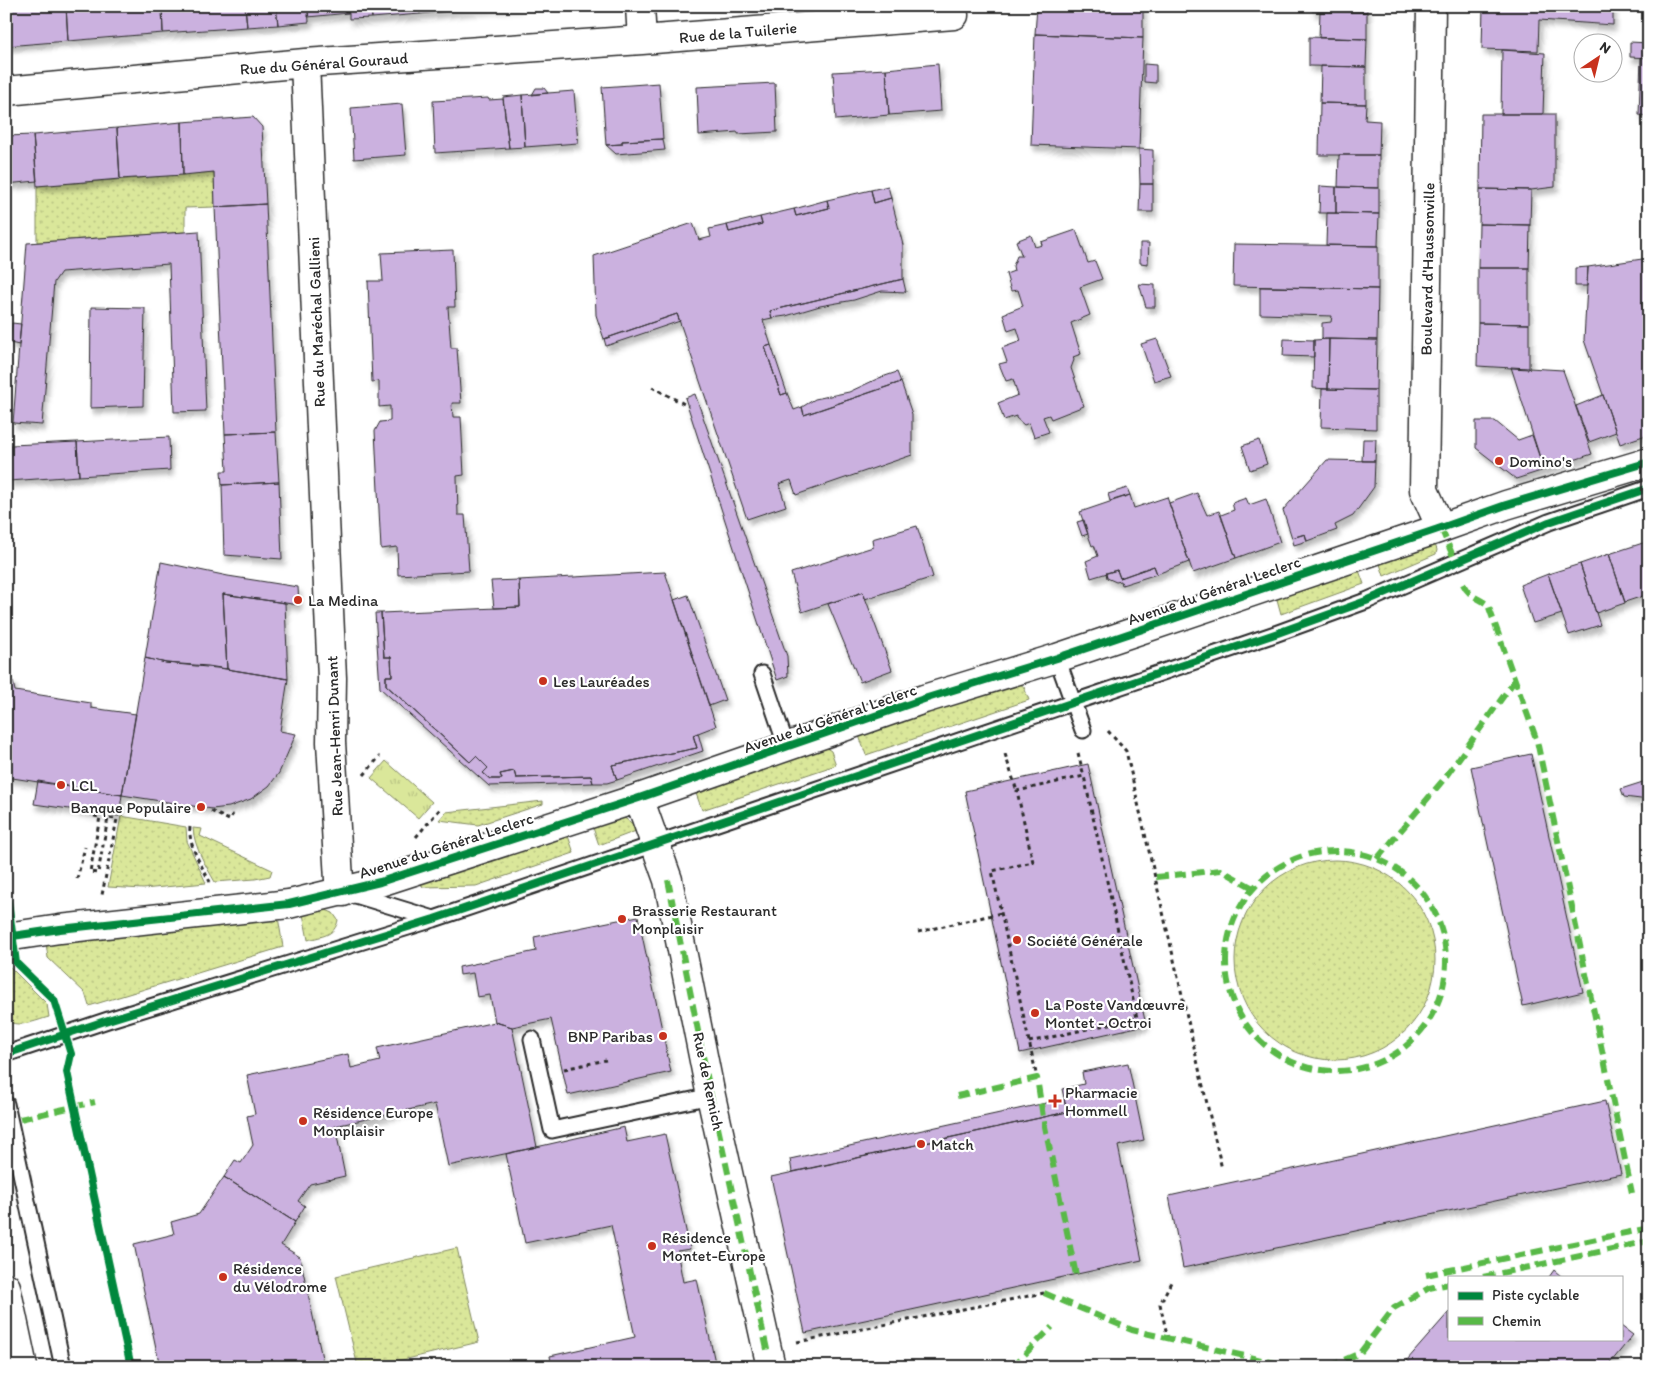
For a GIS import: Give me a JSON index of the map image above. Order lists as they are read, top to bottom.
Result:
{
  "streets": {
    "street": [
      "Rue de la Tuilerie",
      "Rue du Général Gouraud",
      "Boulevard d'Haussonville",
      "Rue du Maréchal Gallieni",
      "Avenue du Général Leclerc",
      "Rue Jean-Henri Dunant",
      "Rue de Remich"
    ]
  },
  "crossings": [
    ["Rue de la Tuilerie", "Rue du Général Gouraud"],
    ["Rue du Général Gouraud", "Rue du Maréchal Gallieni"],
    ["Boulevard d'Haussonville", "Avenue du Général Leclerc"],
    ["Rue du Maréchal Gallieni", "Rue Jean-Henri Dunant"],
    ["Avenue du Général Leclerc", "Rue Jean-Henri Dunant"],
    ["Avenue du Général Leclerc", "Rue de Remich"]
  ],
  "places": {
    "other": [
      "Domino's",
      "La Medina",
      "Les Lauréades",
      "LCL",
      "Banque Populaire",
      "Brasserie Restaurant Monplaisir",
      "Société Générale",
      "La Poste Vandœuvre Montet - Octroi",
      "BNP Paribas",
      "Résidence Europe Monplaisir",
      "Match",
      "Résidence Montet-Europe",
      "Résidence du Vélodrome"
    ],
    "health": ["Pharmacie Hommell"]
  },
  "legend": ["Piste cyclable", "Chemin"],
  "north": "top right"
}
